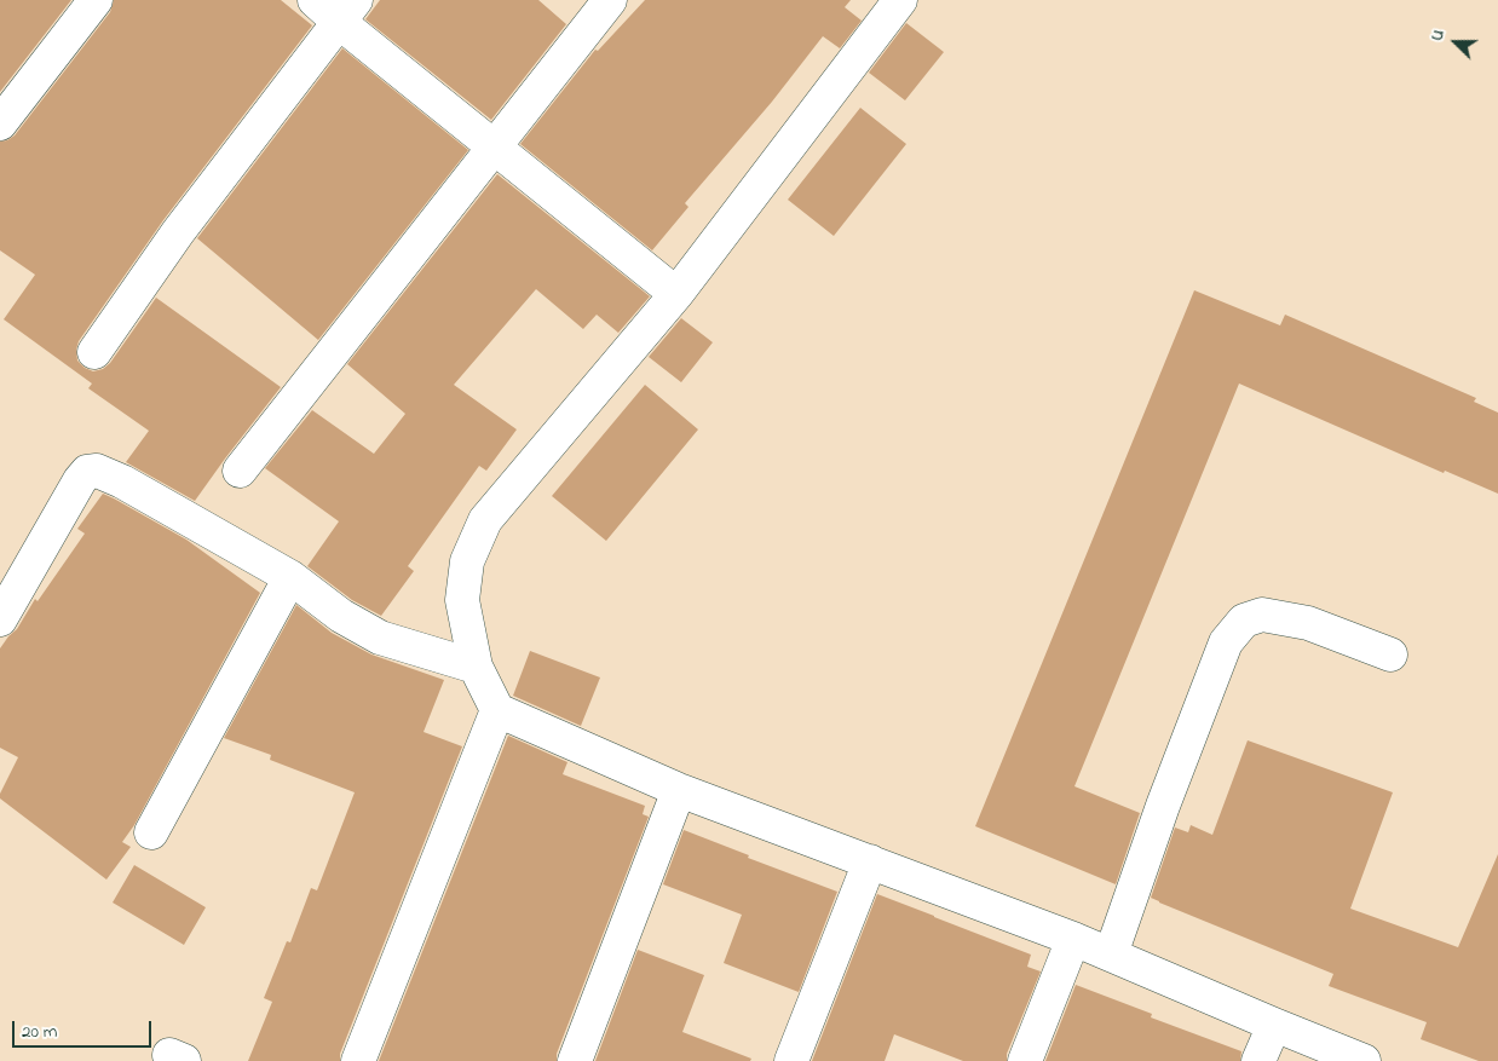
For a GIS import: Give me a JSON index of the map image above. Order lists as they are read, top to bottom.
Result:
{
  "scale_bar": "20 m",
  "north": "left"
}
